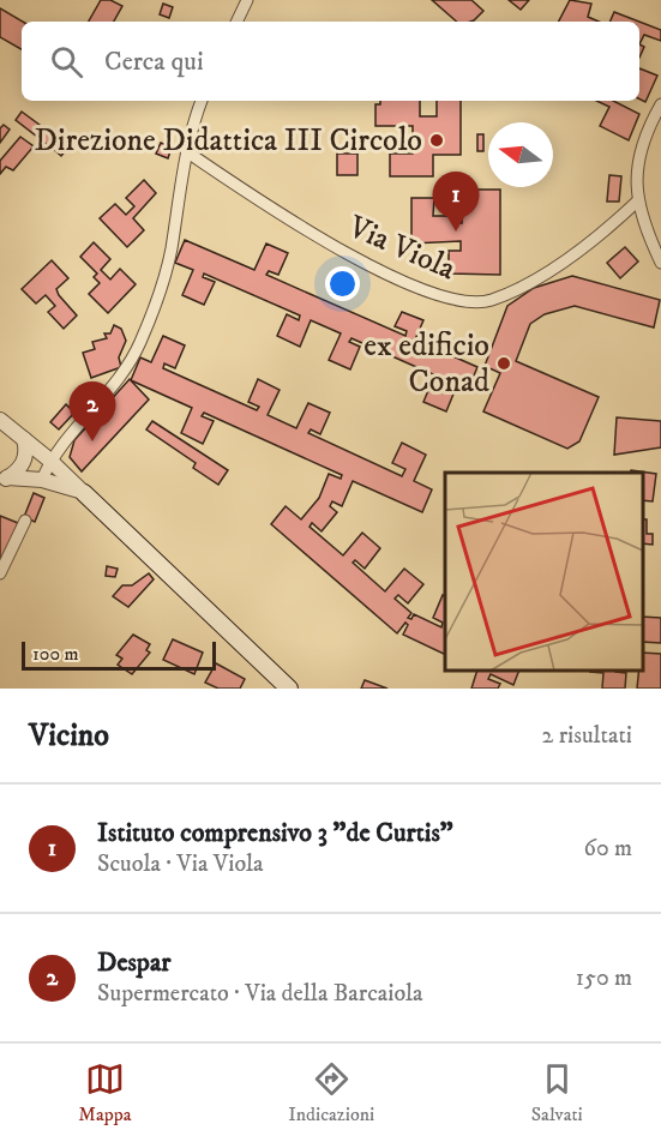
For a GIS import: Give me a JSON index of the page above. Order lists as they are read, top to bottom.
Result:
{
  "streets": {
    "street": ["Via Viola"]
  },
  "places": ["Direzione Didattica III Circolo", "ex edificio Conad"],
  "scale_bar": "100 m",
  "north": "left",
  "page": {
    "search": "Cerca qui",
    "pins": ["1", "2"],
    "scale": "100 m",
    "heading": ["Vicino", "2 risultati"],
    "list": [
      {
        "mark": "1",
        "name": "Istituto comprensivo 3 \"de Curtis\"",
        "note": "Scuola · Via Viola",
        "value": "60 m"
      },
      {
        "mark": "2",
        "name": "Despar",
        "note": "Supermercato · Via della Barcaiola",
        "value": "150 m"
      }
    ],
    "nav": ["Mappa", "Indicazioni", "Salvati"]
  }
}
